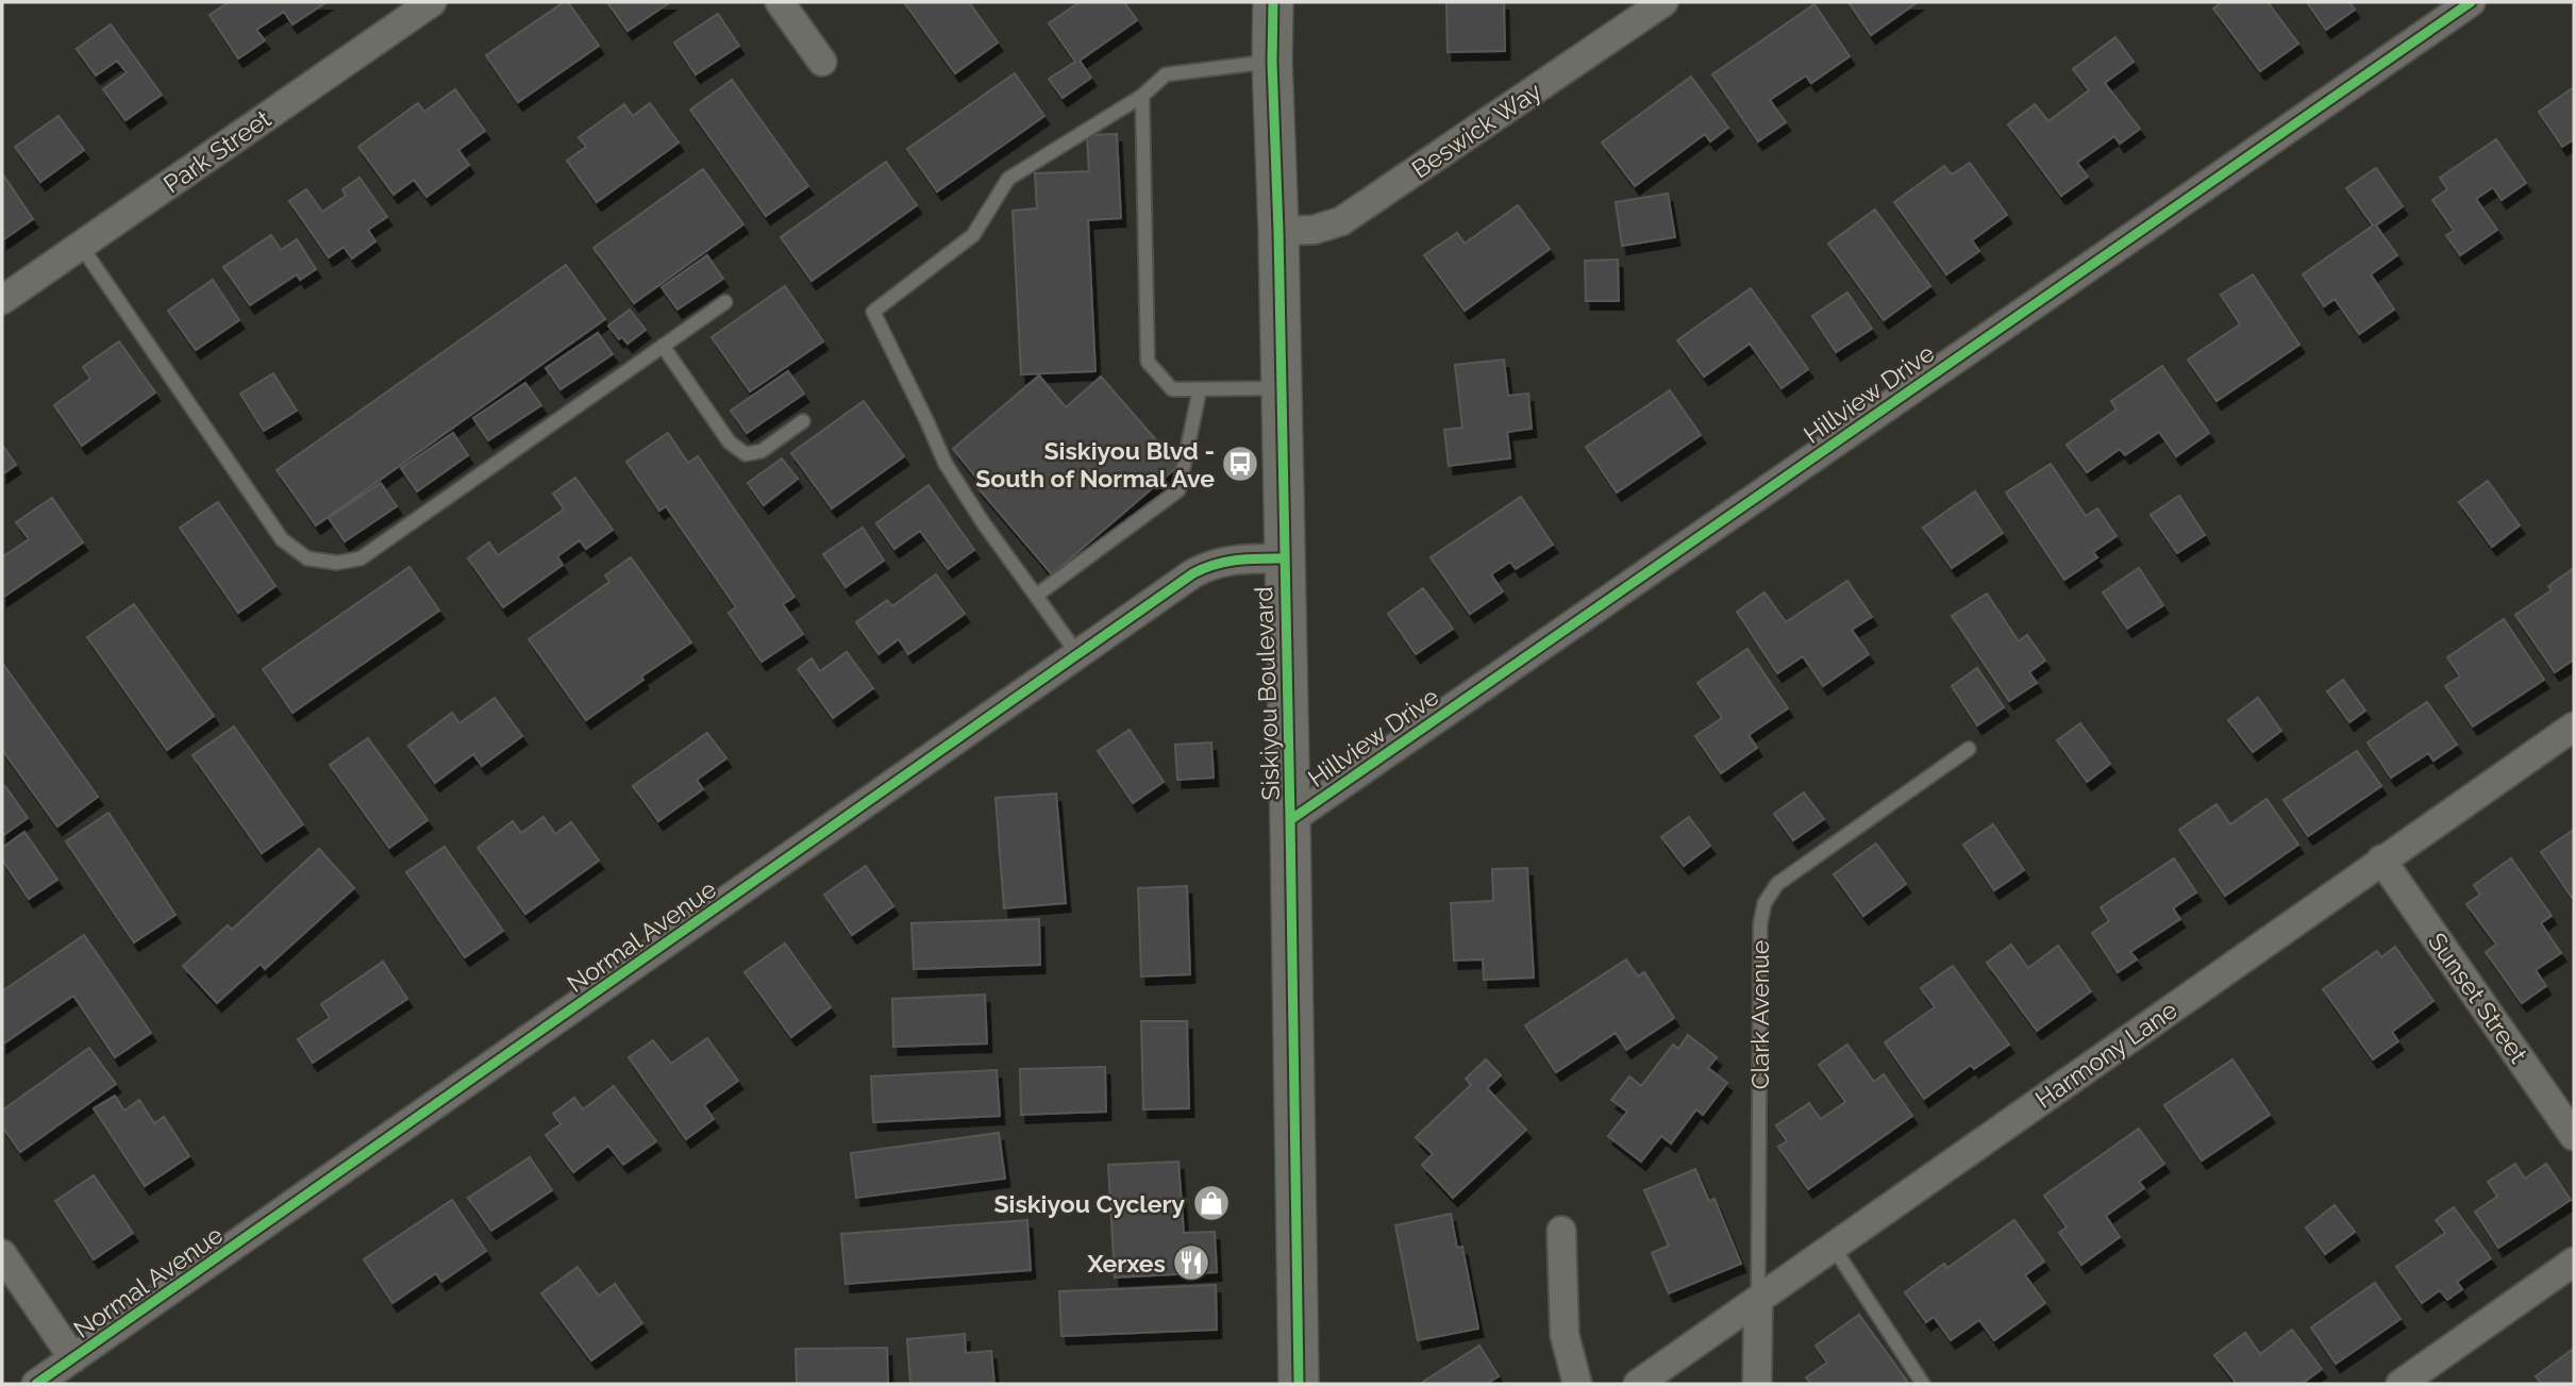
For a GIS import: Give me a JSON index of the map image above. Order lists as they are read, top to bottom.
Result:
{
  "streets": {
    "main road": ["Siskiyou Boulevard"],
    "street": [
      "Beswick Way",
      "Park Street",
      "Hillview Drive",
      "Normal Avenue",
      "Sunset Street",
      "Clark Avenue",
      "Harmony Lane"
    ]
  },
  "crossings": [
    ["Beswick Way", "Siskiyou Boulevard"],
    ["Hillview Drive", "Siskiyou Boulevard"],
    ["Siskiyou Boulevard", "Normal Avenue"],
    ["Sunset Street", "Harmony Lane"],
    ["Clark Avenue", "Harmony Lane"]
  ],
  "places": {
    "bus stop": ["Siskiyou Blvd - South of Normal Ave"],
    "shop": ["Siskiyou Cyclery"],
    "restaurant": ["Xerxes"]
  }
}
